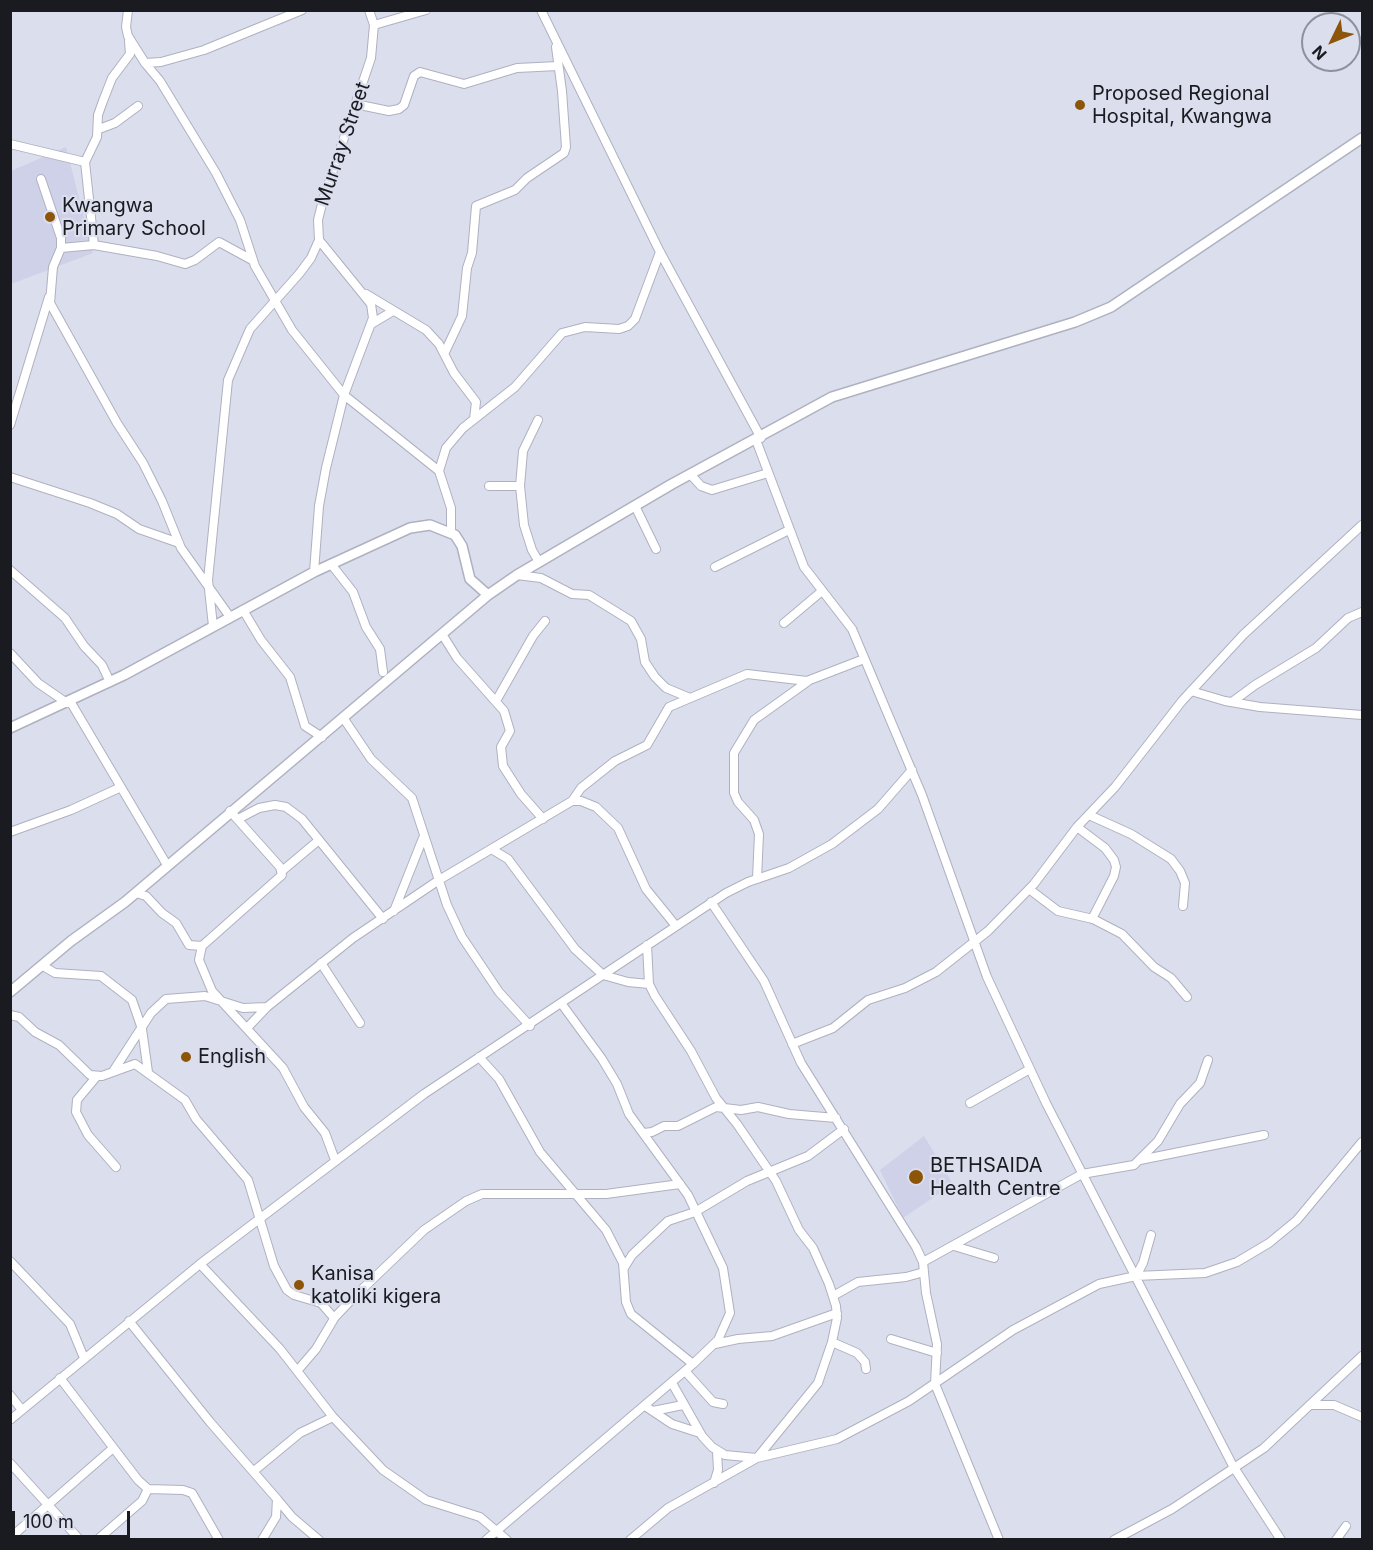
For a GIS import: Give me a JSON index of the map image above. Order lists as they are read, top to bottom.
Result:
{
  "streets": {
    "street": ["Murray Street"]
  },
  "places": [
    "Proposed Regional Hospital, Kwangwa",
    "Kwangwa Primary School",
    "English",
    "BETHSAIDA Health Centre",
    "Kanisa katoliki kigera"
  ],
  "scale_bar": "100 m",
  "north": "bottom left"
}
